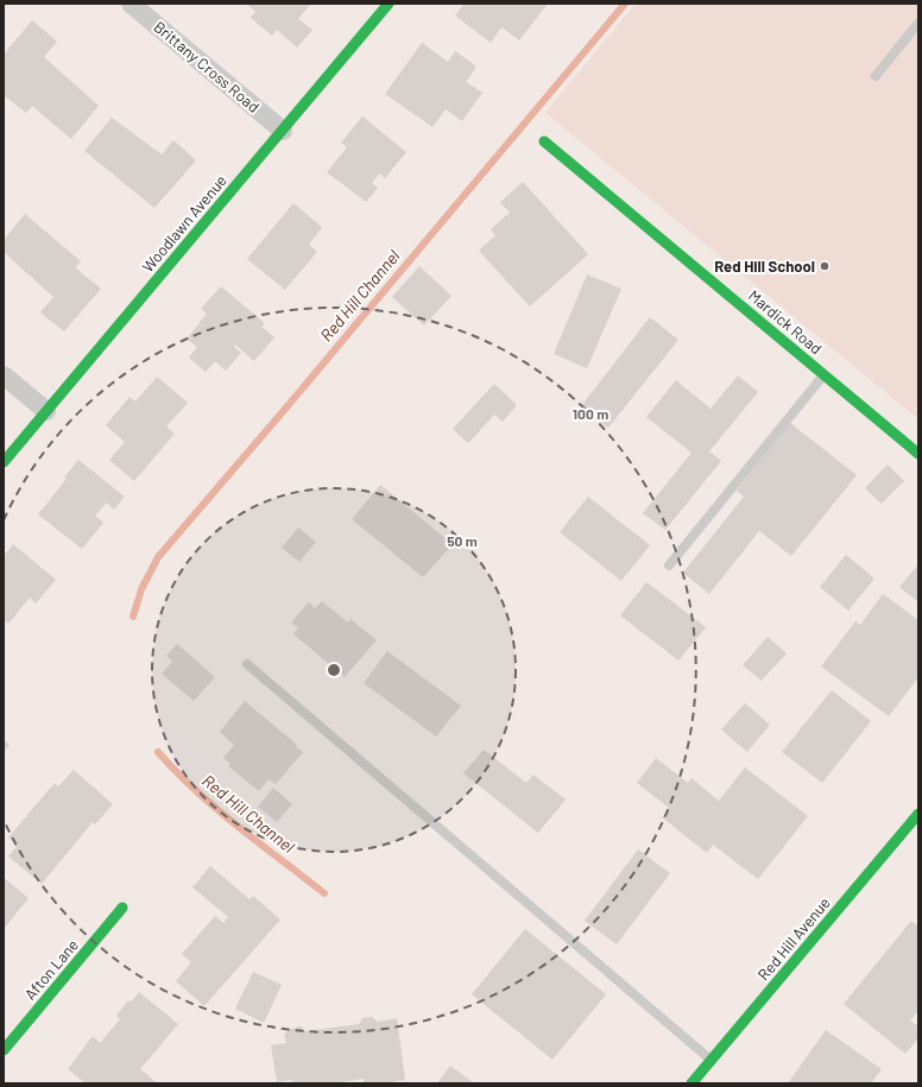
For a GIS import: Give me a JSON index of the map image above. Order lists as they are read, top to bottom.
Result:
{
  "streets": {
    "street": [
      "Brittany Cross Road",
      "Woodlawn Avenue",
      "Mardick Road",
      "Red Hill Avenue",
      "Afton Lane"
    ]
  },
  "crossings": [
    ["Brittany Cross Road", "Woodlawn Avenue"]
  ],
  "water": ["Red Hill Channel"],
  "places": ["Red Hill School"],
  "rings": ["100 m", "50 m"]
}
